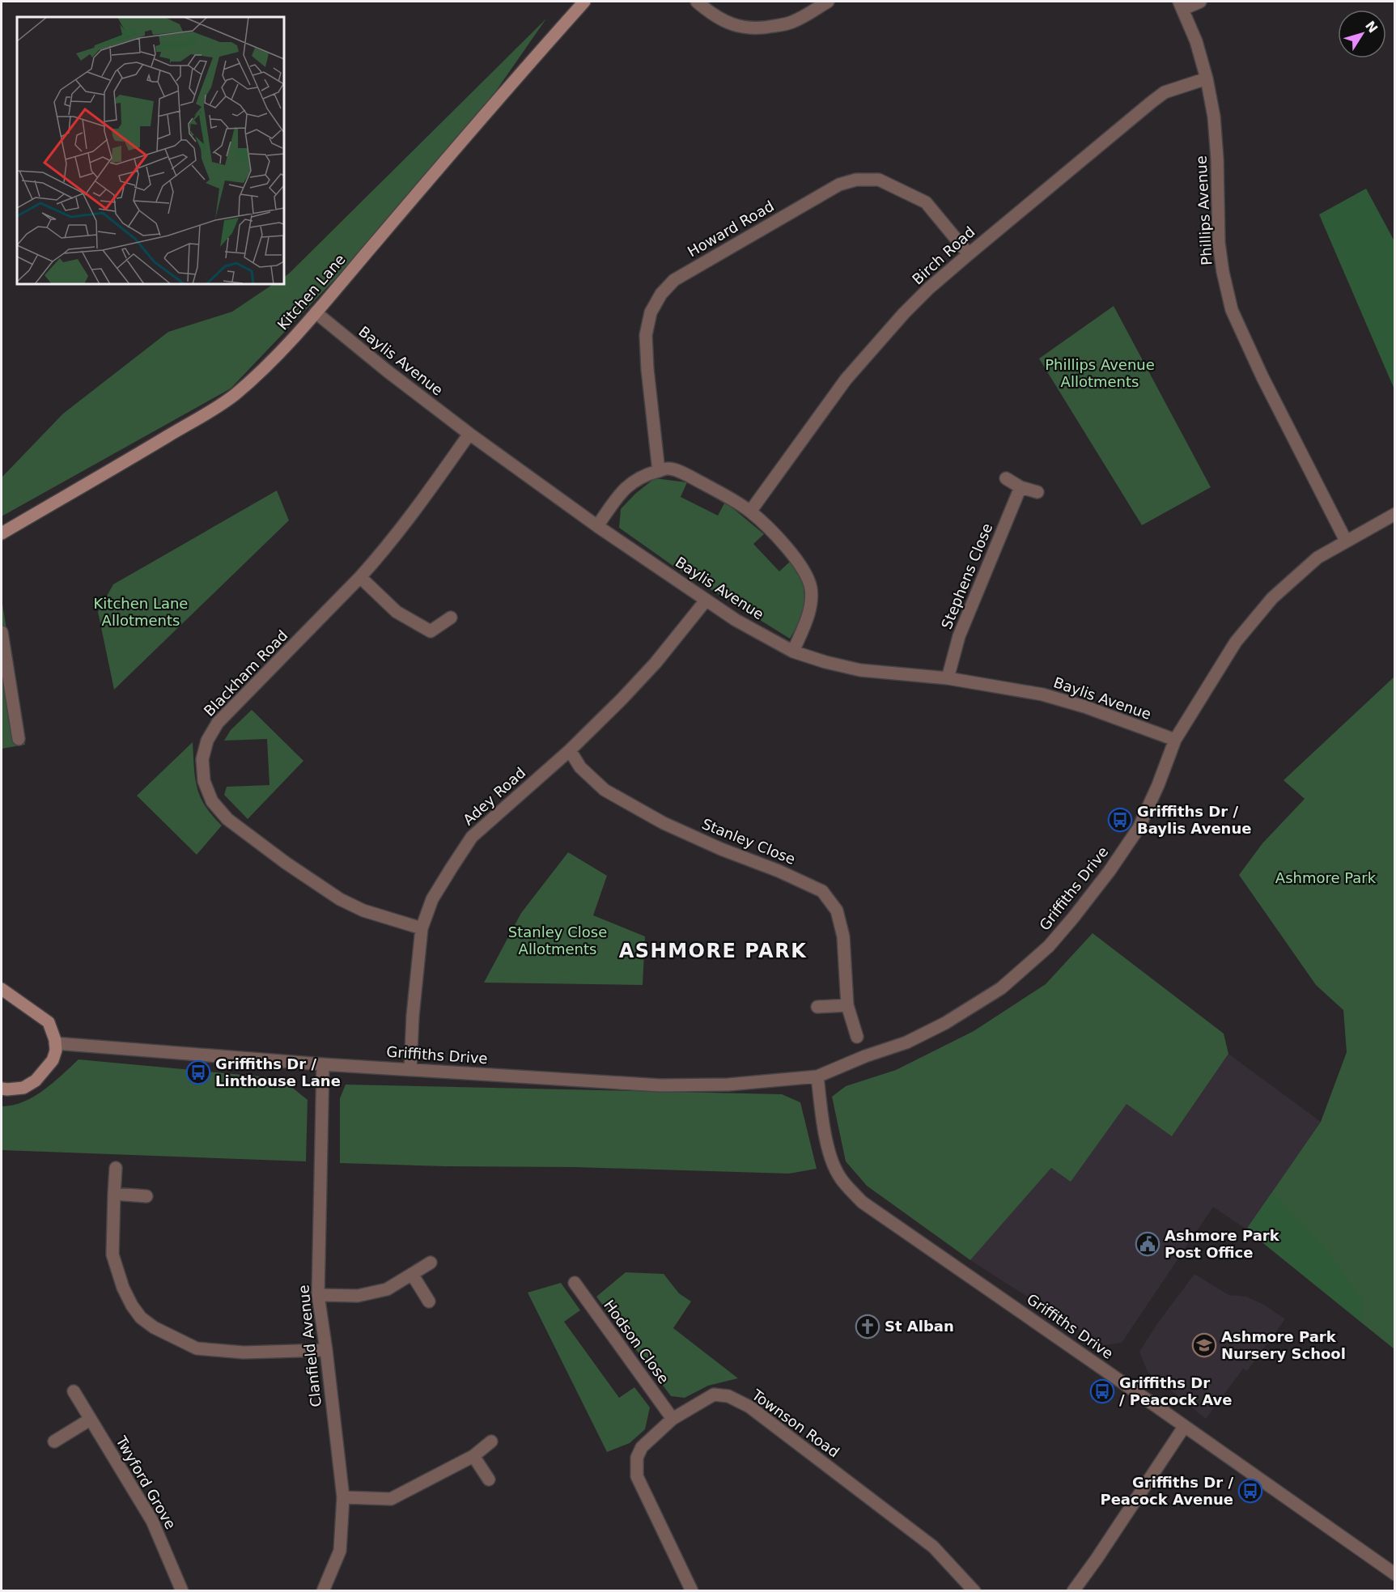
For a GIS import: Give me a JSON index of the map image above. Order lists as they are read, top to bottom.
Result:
{
  "streets": {
    "street": [
      "Phillips Avenue",
      "Howard Road",
      "Birch Road",
      "Kitchen Lane",
      "Baylis Avenue",
      "Stephens Close",
      "Blackham Road",
      "Adey Road",
      "Stanley Close",
      "Griffiths Drive",
      "Hodson Close",
      "Clanfield Avenue",
      "Townson Road",
      "Twyford Grove"
    ]
  },
  "crossings": [
    ["Phillips Avenue", "Birch Road"],
    ["Phillips Avenue", "Griffiths Drive"],
    ["Howard Road", "Birch Road"],
    ["Kitchen Lane", "Baylis Avenue"],
    ["Baylis Avenue", "Stephens Close"],
    ["Baylis Avenue", "Blackham Road"],
    ["Baylis Avenue", "Adey Road"],
    ["Baylis Avenue", "Griffiths Drive"],
    ["Blackham Road", "Adey Road"],
    ["Adey Road", "Stanley Close"],
    ["Adey Road", "Griffiths Drive"],
    ["Griffiths Drive", "Clanfield Avenue"],
    ["Hodson Close", "Townson Road"]
  ],
  "districts": ["ASHMORE PARK"],
  "parks": [
    "Phillips Avenue Allotments",
    "Kitchen Lane Allotments",
    "Ashmore Park",
    "Stanley Close Allotments"
  ],
  "places": {
    "bus stop": [
      "Griffiths Dr / Baylis Avenue",
      "Griffiths Dr / Linthouse Lane",
      "Griffiths Dr / Peacock Ave",
      "Griffiths Dr / Peacock Avenue"
    ],
    "public building": ["Ashmore Park Post Office"],
    "church": ["St Alban"],
    "school or university": ["Ashmore Park Nursery School"]
  },
  "north": "top right"
}
